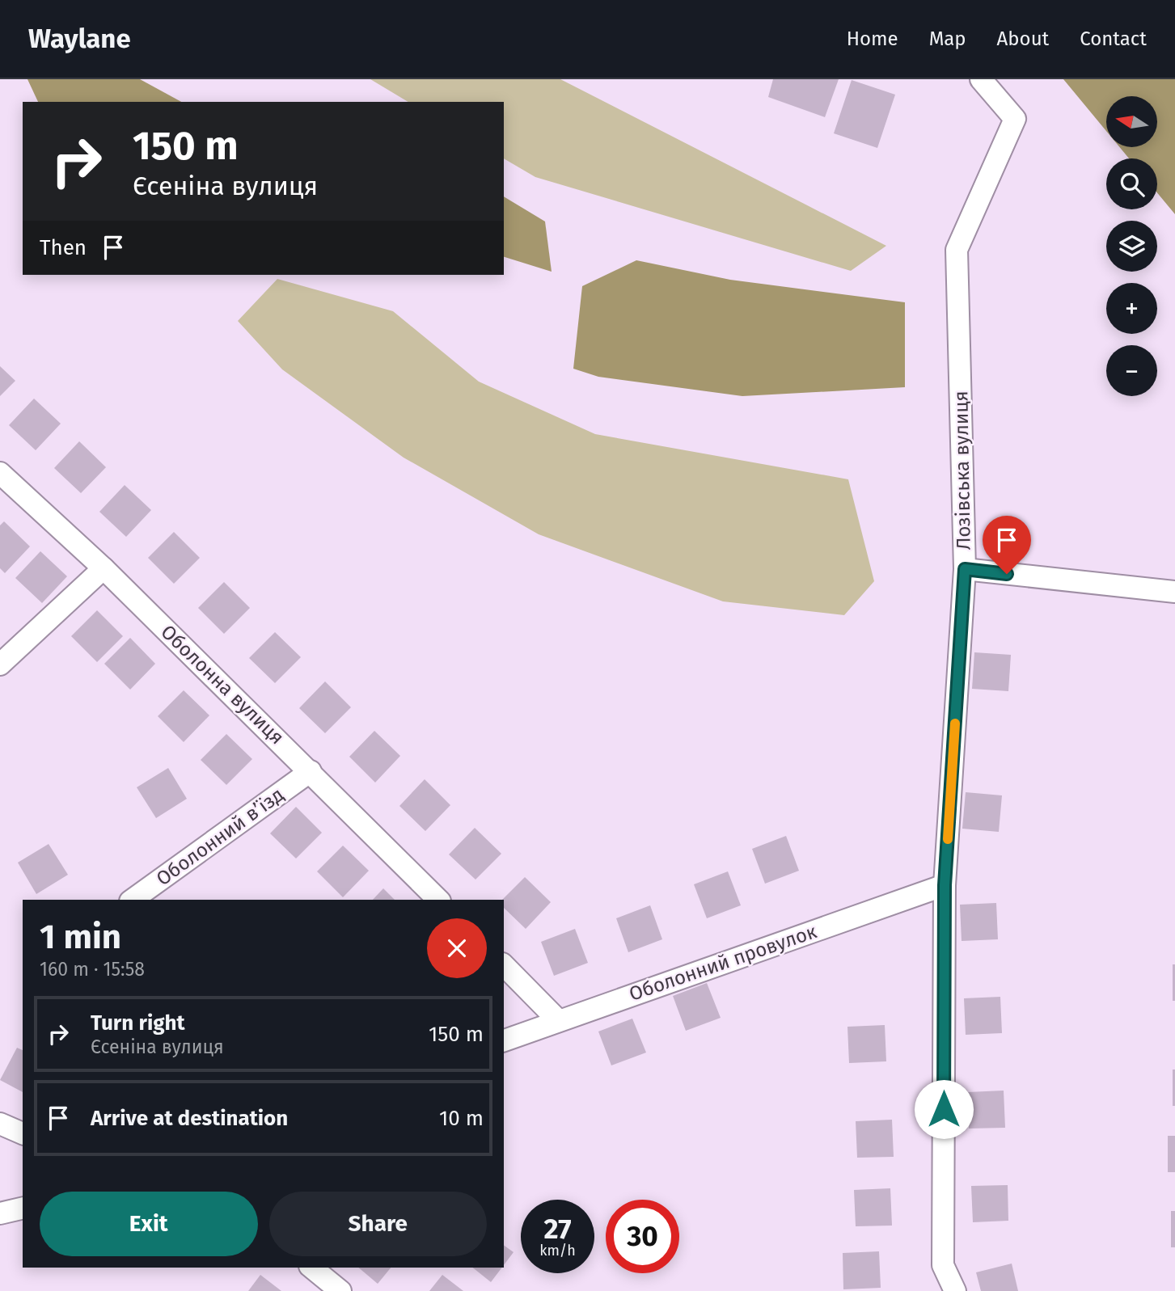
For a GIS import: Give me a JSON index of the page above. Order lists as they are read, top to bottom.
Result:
{
  "streets": {
    "street": [
      "Лозівська вулиця",
      "Оболонна вулиця",
      "Оболонний в’їзд",
      "Оболонний провулок"
    ]
  },
  "crossings": [
    ["Лозівська вулиця", "Оболонний провулок"],
    ["Оболонна вулиця", "Оболонний в’їзд"]
  ],
  "north": "left",
  "page": {
    "header": "Waylane",
    "nav": [
      "Home",
      "Map",
      "About",
      "Contact"
    ],
    "map_buttons": ["+", "−"],
    "turn": ["150 m", "Єсеніна вулиця"],
    "then": "Then",
    "heading": ["1 min", "160 m · 15:58"],
    "list": [
      {
        "name": "Turn right",
        "note": "Єсеніна вулиця",
        "value": "150 m"
      },
      {
        "name": "Arrive at destination",
        "value": "10 m"
      }
    ],
    "buttons": ["Exit", "Share"],
    "speed": "27 km/h",
    "limit": "30"
  }
}
